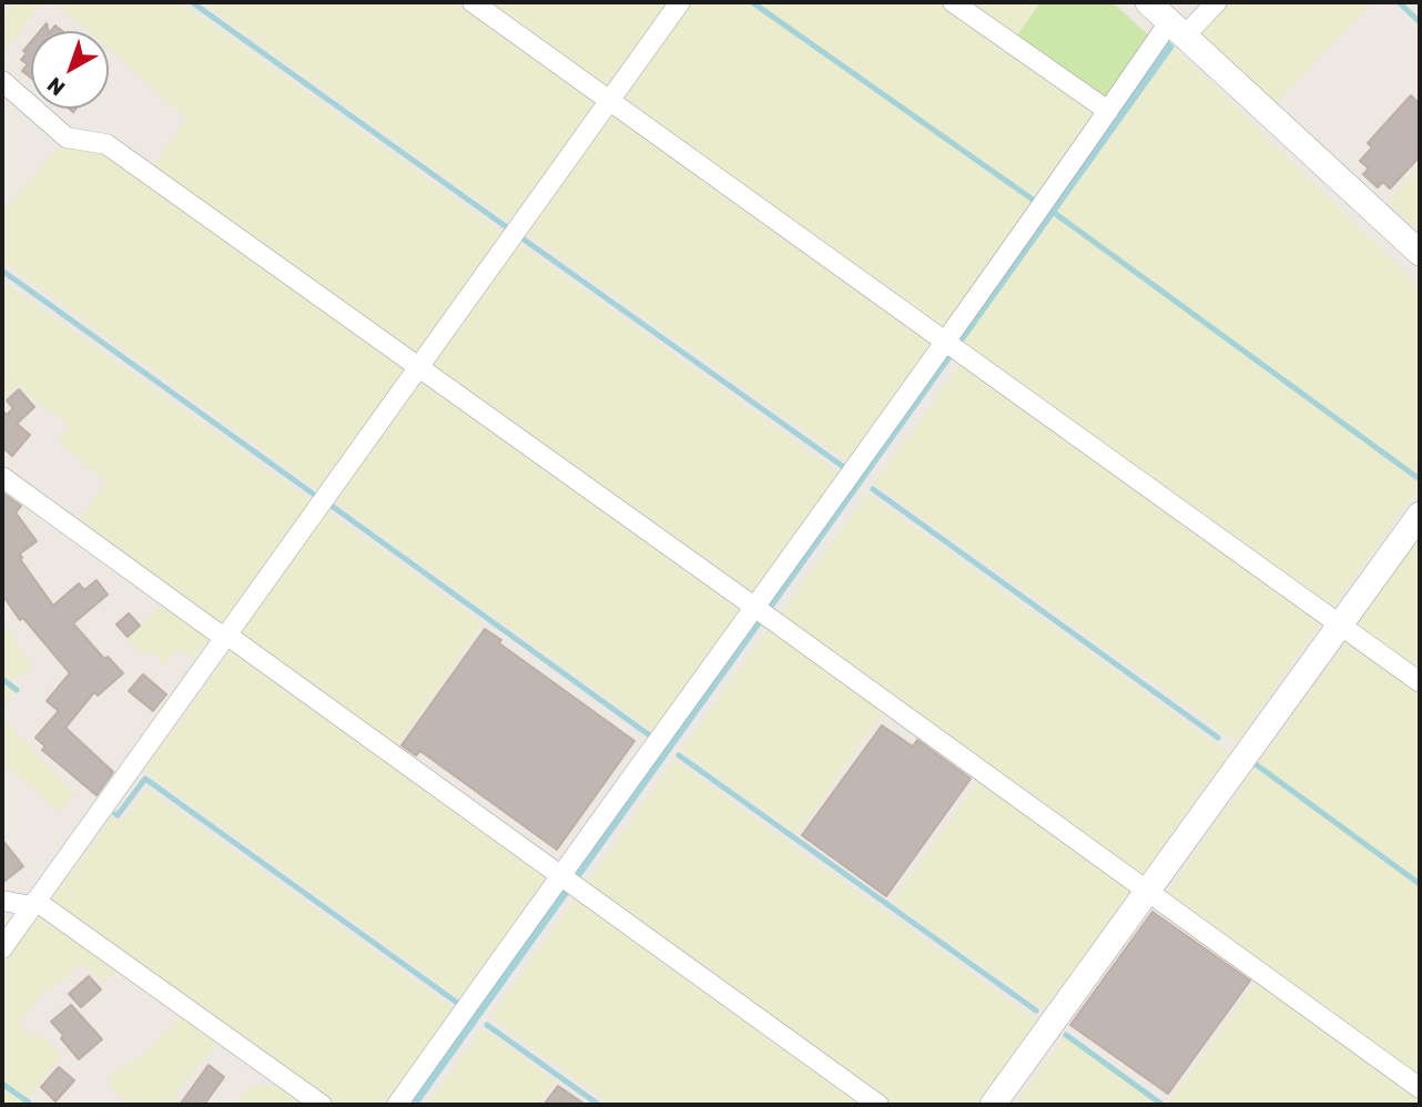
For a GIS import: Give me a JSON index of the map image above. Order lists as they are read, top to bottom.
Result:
{
  "north": "bottom left"
}
